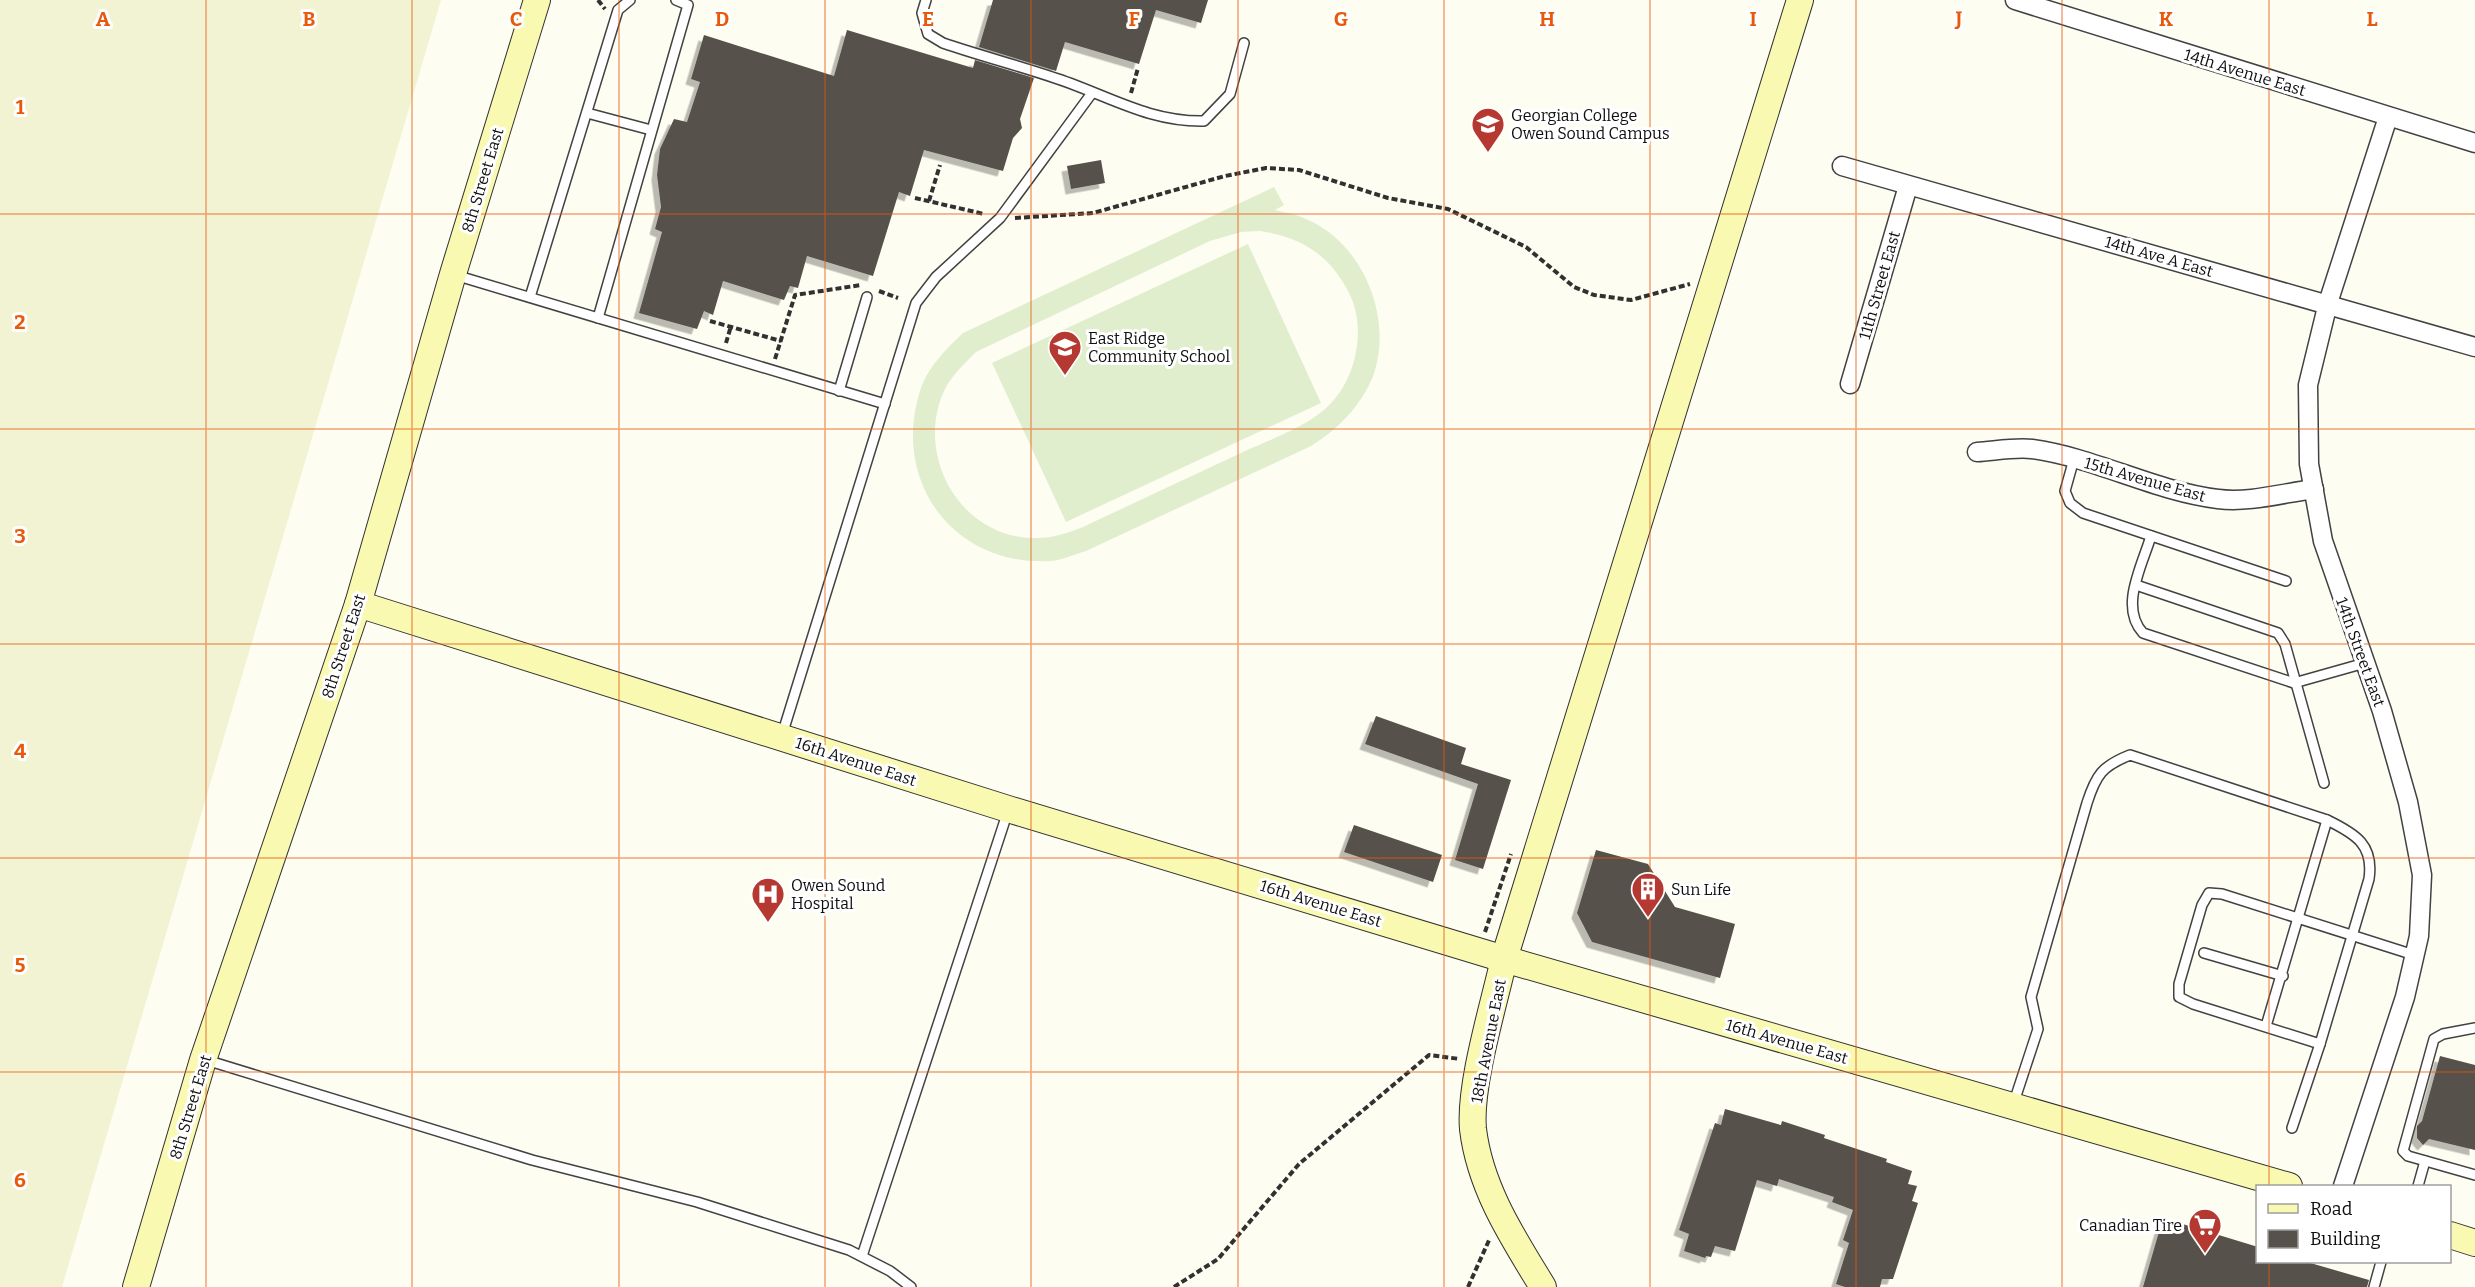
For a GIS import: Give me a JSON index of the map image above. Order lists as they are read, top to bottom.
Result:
{
  "streets": {
    "street": [
      "14th Avenue East",
      "8th Street East",
      "14th Ave A East",
      "11th Street East",
      "15th Avenue East",
      "14th Street East",
      "16th Avenue East",
      "18th Avenue East"
    ]
  },
  "crossings": [
    ["14th Avenue East", "14th Street East"],
    ["8th Street East", "16th Avenue East"],
    ["14th Ave A East", "11th Street East"],
    ["14th Ave A East", "14th Street East"],
    ["15th Avenue East", "14th Street East"],
    ["16th Avenue East", "18th Avenue East"]
  ],
  "places": {
    "school or university": ["Georgian College Owen Sound Campus", "East Ridge Community School"],
    "building": ["Sun Life"],
    "hospital": ["Owen Sound Hospital"],
    "supermarket": ["Canadian Tire"]
  },
  "legend": ["Road", "Building"],
  "grid": {
    "columns": [
      "A",
      "B",
      "C",
      "D",
      "E",
      "F",
      "G",
      "H",
      "I",
      "J",
      "K",
      "L"
    ],
    "rows": [
      "1",
      "2",
      "3",
      "4",
      "5",
      "6"
    ]
  }
}
